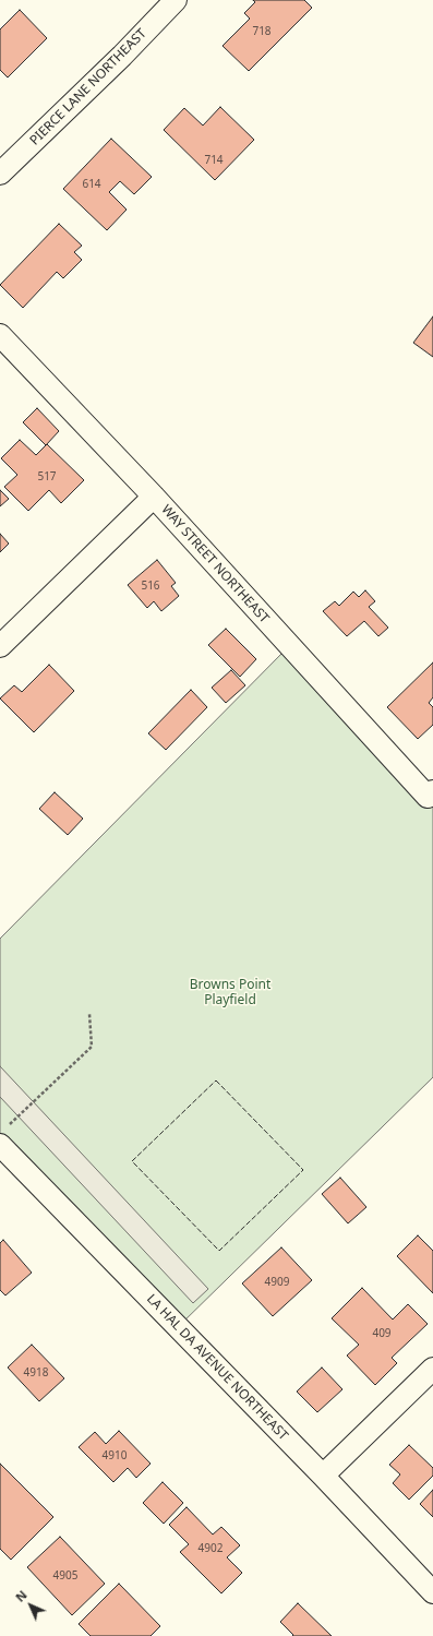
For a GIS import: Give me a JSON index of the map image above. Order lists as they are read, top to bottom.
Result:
{
  "streets": {
    "street": ["PIERCE LANE NORTHEAST", "WAY STREET NORTHEAST", "LA HAL DA AVENUE NORTHEAST"]
  },
  "parks": ["Browns Point Playfield"],
  "house_numbers": [
    "718",
    "714",
    "614",
    "517",
    "516",
    "4909",
    "409",
    "4918",
    "4910",
    "4902",
    "4905"
  ],
  "north": "top left"
}
